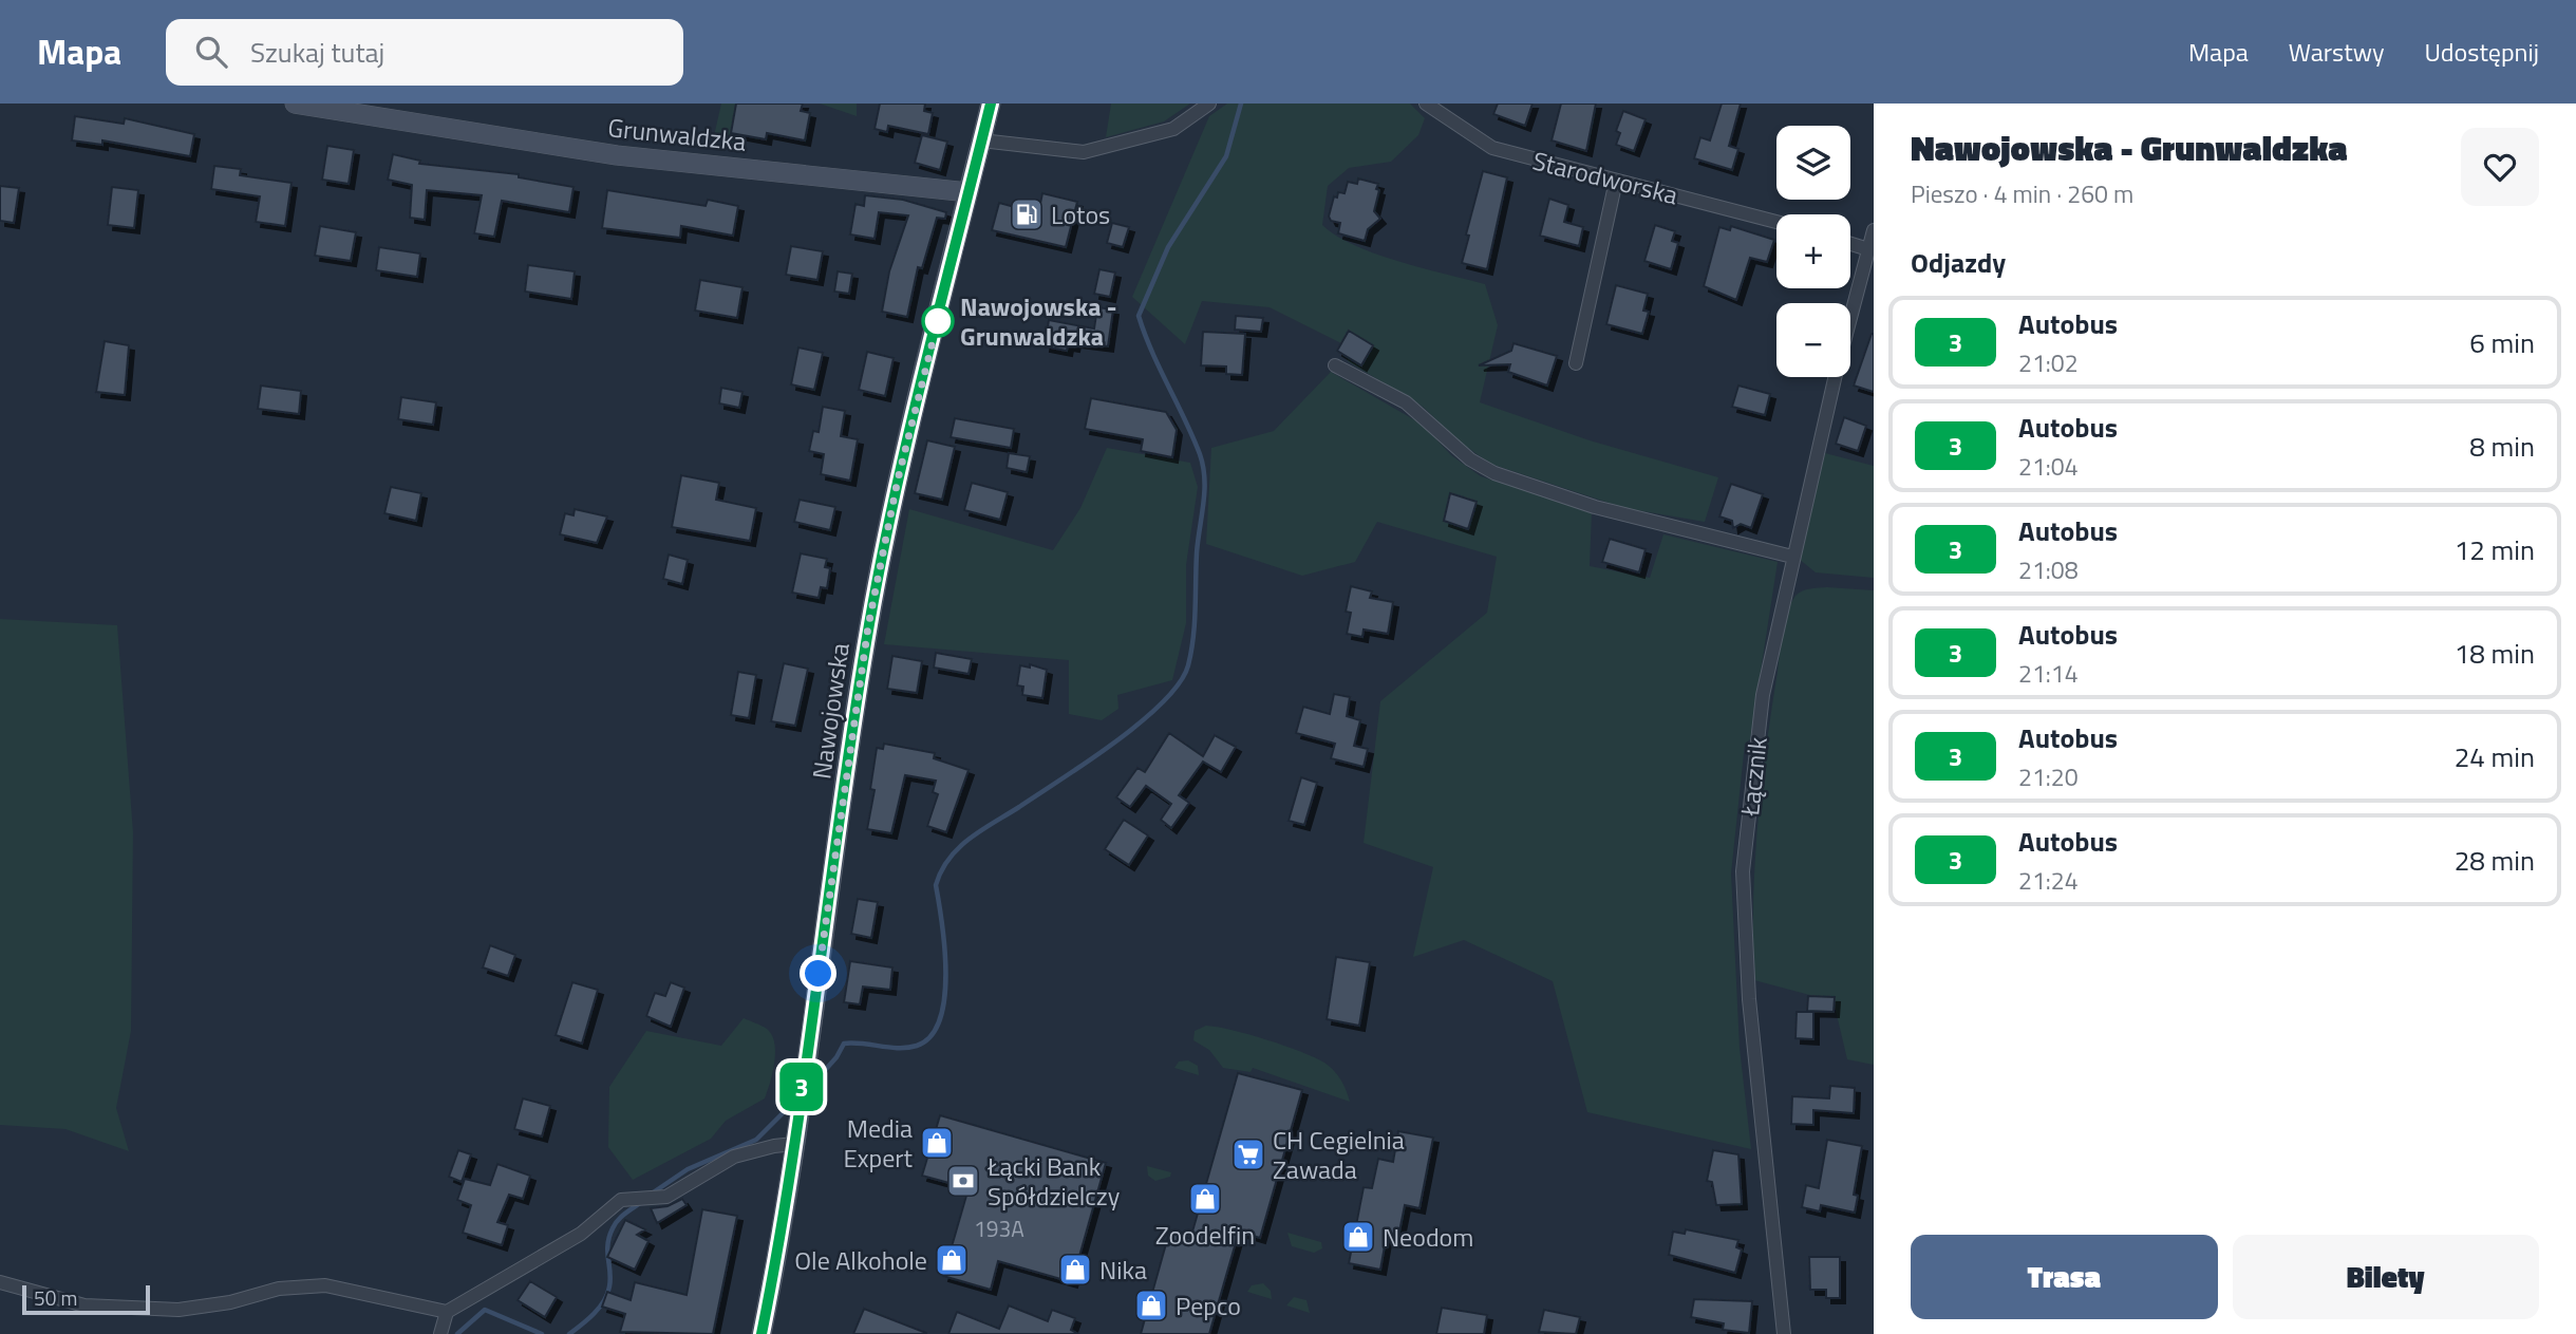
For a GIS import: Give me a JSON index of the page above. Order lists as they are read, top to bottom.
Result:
{
  "streets": {
    "street": [
      "Grunwaldzka",
      "Starodworska",
      "Nawojowska",
      "Łącznik"
    ]
  },
  "crossings": [
    ["Grunwaldzka", "Nawojowska"]
  ],
  "places": {
    "fuel station": ["Lotos"],
    "other": ["Nawojowska - Grunwaldzka"],
    "shop": [
      "Media Expert",
      "Zoodelfin",
      "Neodom",
      "Ole Alkohole",
      "Nika",
      "Pepco"
    ],
    "supermarket": ["CH Cegielnia Zawada"],
    "bank": ["Łącki Bank Spółdzielczy"]
  },
  "lines": ["bus line 3"],
  "house_numbers": ["193A"],
  "scale_bar": "50 m",
  "page": {
    "header": "Mapa",
    "search": "Szukaj tutaj",
    "nav": ["Mapa", "Warstwy", "Udostępnij"],
    "on_map": "3",
    "heading": [
      ["Nawojowska - Grunwaldzka", "Pieszo · 4 min · 260 m"],
      "Odjazdy"
    ],
    "map_buttons": ["+", "−"],
    "list": [
      {
        "mark": "3",
        "name": "Autobus",
        "note": "21:02",
        "value": "6 min"
      },
      {
        "mark": "3",
        "name": "Autobus",
        "note": "21:04",
        "value": "8 min"
      },
      {
        "mark": "3",
        "name": "Autobus",
        "note": "21:08",
        "value": "12 min"
      },
      {
        "mark": "3",
        "name": "Autobus",
        "note": "21:14",
        "value": "18 min"
      },
      {
        "mark": "3",
        "name": "Autobus",
        "note": "21:20",
        "value": "24 min"
      },
      {
        "mark": "3",
        "name": "Autobus",
        "note": "21:24",
        "value": "28 min"
      }
    ],
    "buttons": ["Trasa", "Bilety"],
    "scale": "50 m"
  }
}
